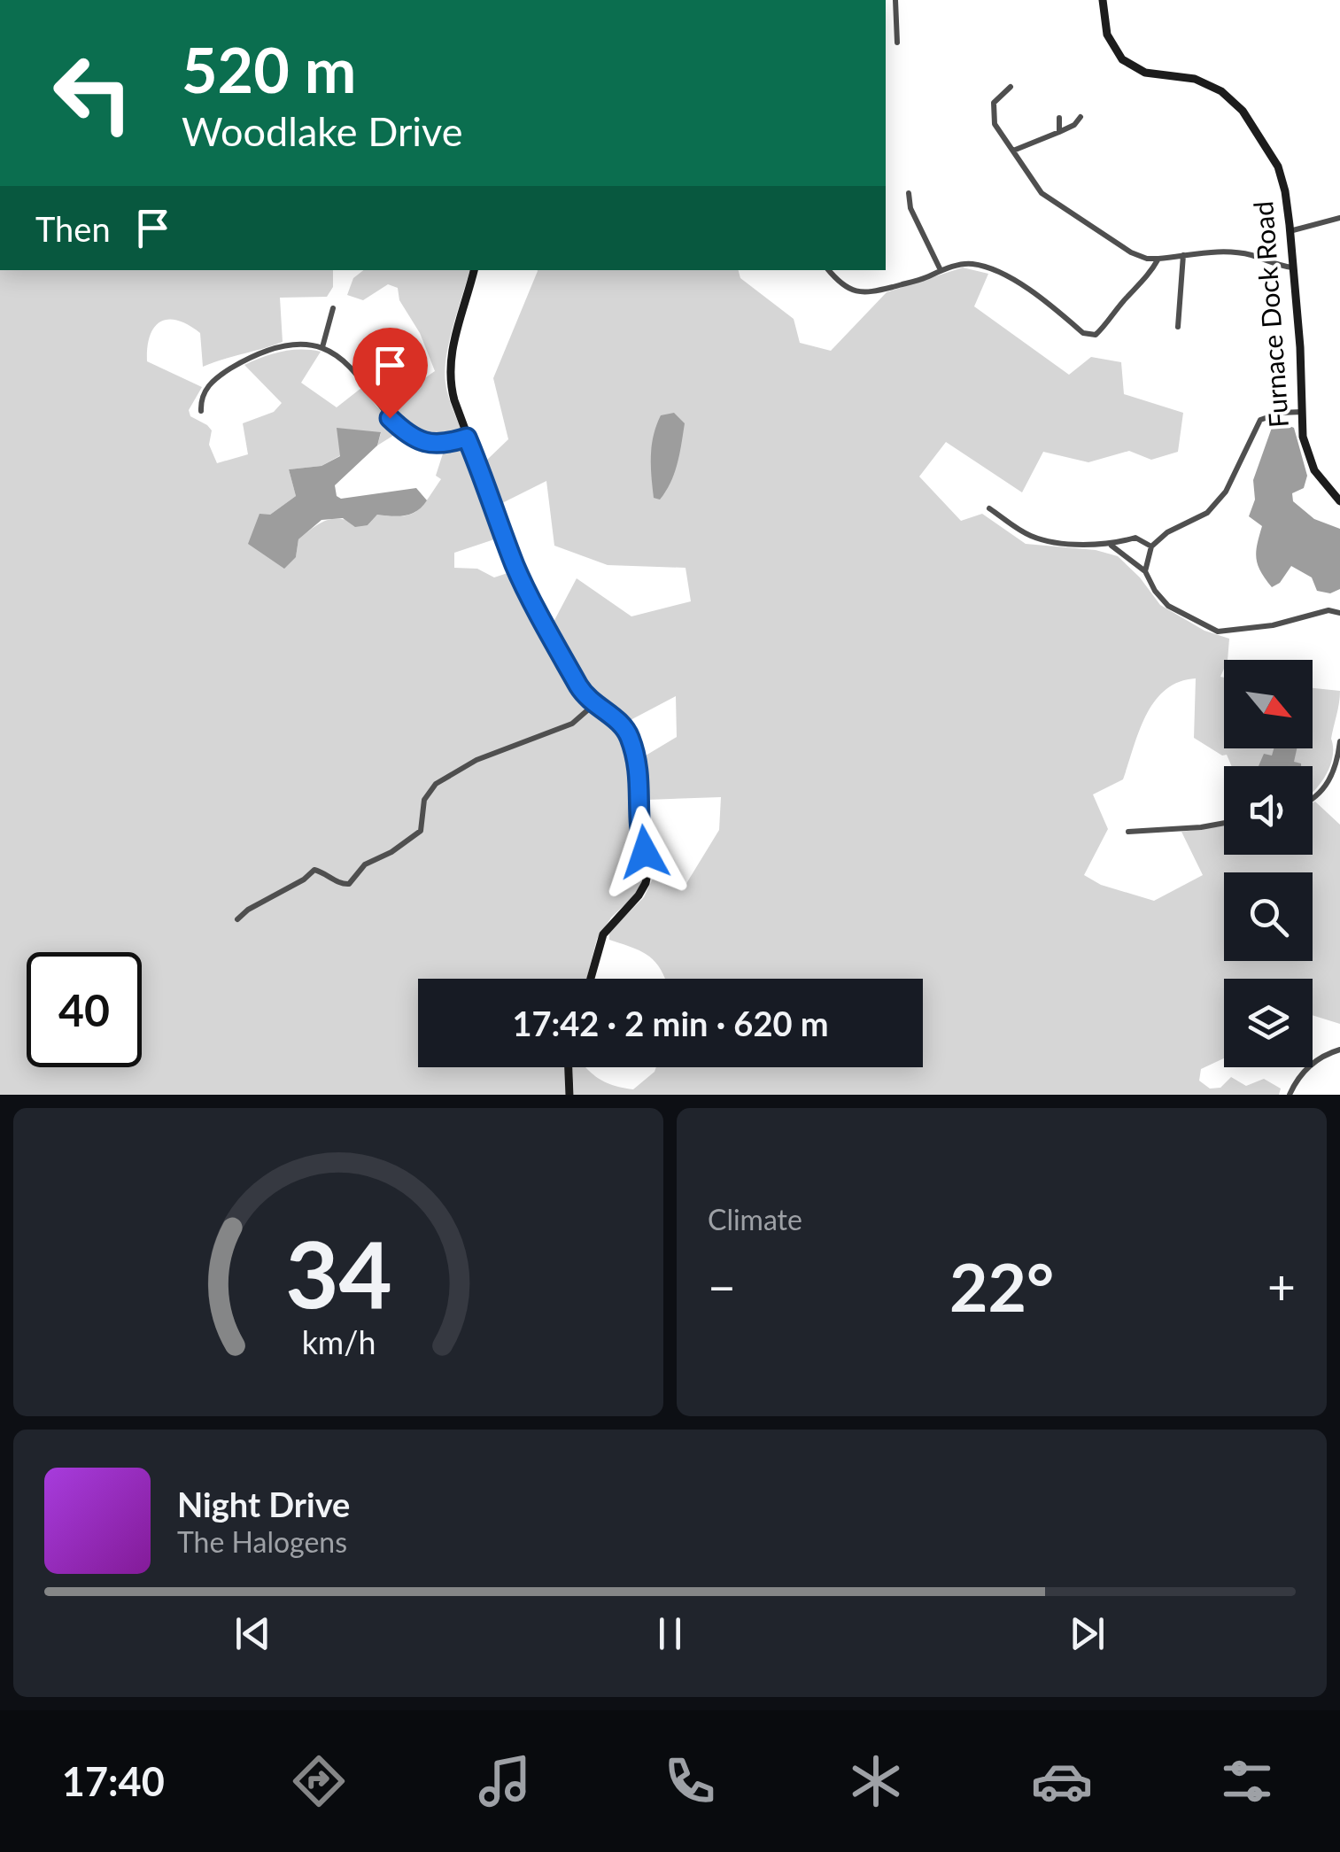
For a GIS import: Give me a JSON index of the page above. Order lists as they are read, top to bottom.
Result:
{
  "streets": {
    "street": ["Furnace Dock Road"]
  },
  "north": "bottom right",
  "page": {
    "turn": ["520 m", "Woodlake Drive"],
    "then": "Then",
    "limit": "40",
    "trip": "17:42 · 2 min · 620 m",
    "tile": "Climate",
    "heat": ["−", "22°", "+"],
    "song": ["Night Drive", "The Halogens"],
    "tabs": "17:40",
    "gauge": ["34", "km/h"]
  }
}
